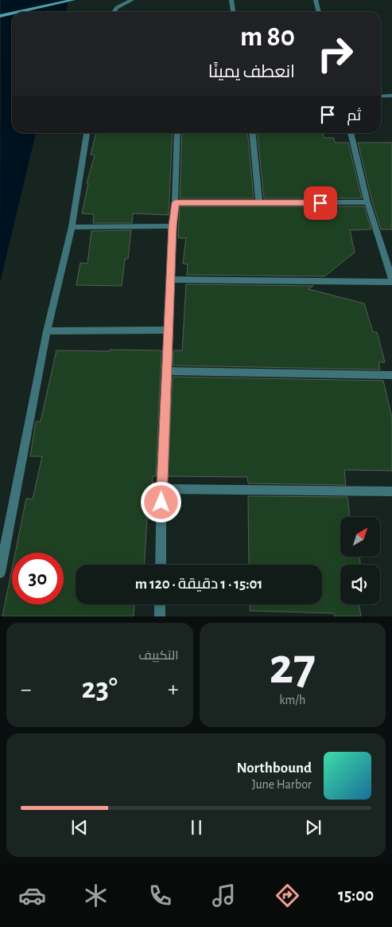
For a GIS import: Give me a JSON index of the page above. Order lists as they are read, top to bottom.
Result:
{
  "north": "top right",
  "page": {
    "turn": ["80 m", "انعطف يمينًا"],
    "then": "ثم",
    "limit": "30",
    "trip": "15:01 · 1 دقيقة · 120 m",
    "tile": [
      ["27", "km/h"],
      "التكييف"
    ],
    "heat": ["−", "23°", "+"],
    "song": ["Northbound", "June Harbor"],
    "tabs": "15:00"
  }
}
